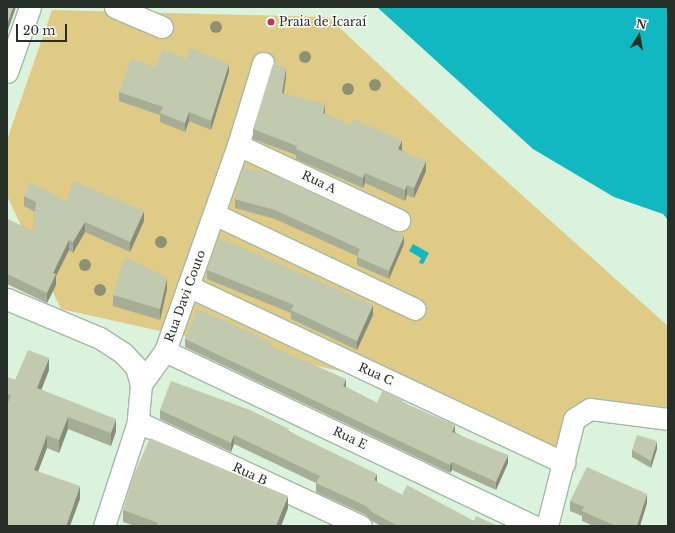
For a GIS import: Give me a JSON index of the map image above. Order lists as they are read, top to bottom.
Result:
{
  "streets": {
    "street": [
      "Rua A",
      "Rua Davi Couto",
      "Rua C",
      "Rua E",
      "Rua B"
    ]
  },
  "crossings": [
    ["Rua A", "Rua Davi Couto"],
    ["Rua Davi Couto", "Rua C"],
    ["Rua Davi Couto", "Rua E"],
    ["Rua Davi Couto", "Rua B"]
  ],
  "places": ["Praia de Icaraí"],
  "scale_bar": "20 m",
  "north": "top"
}
